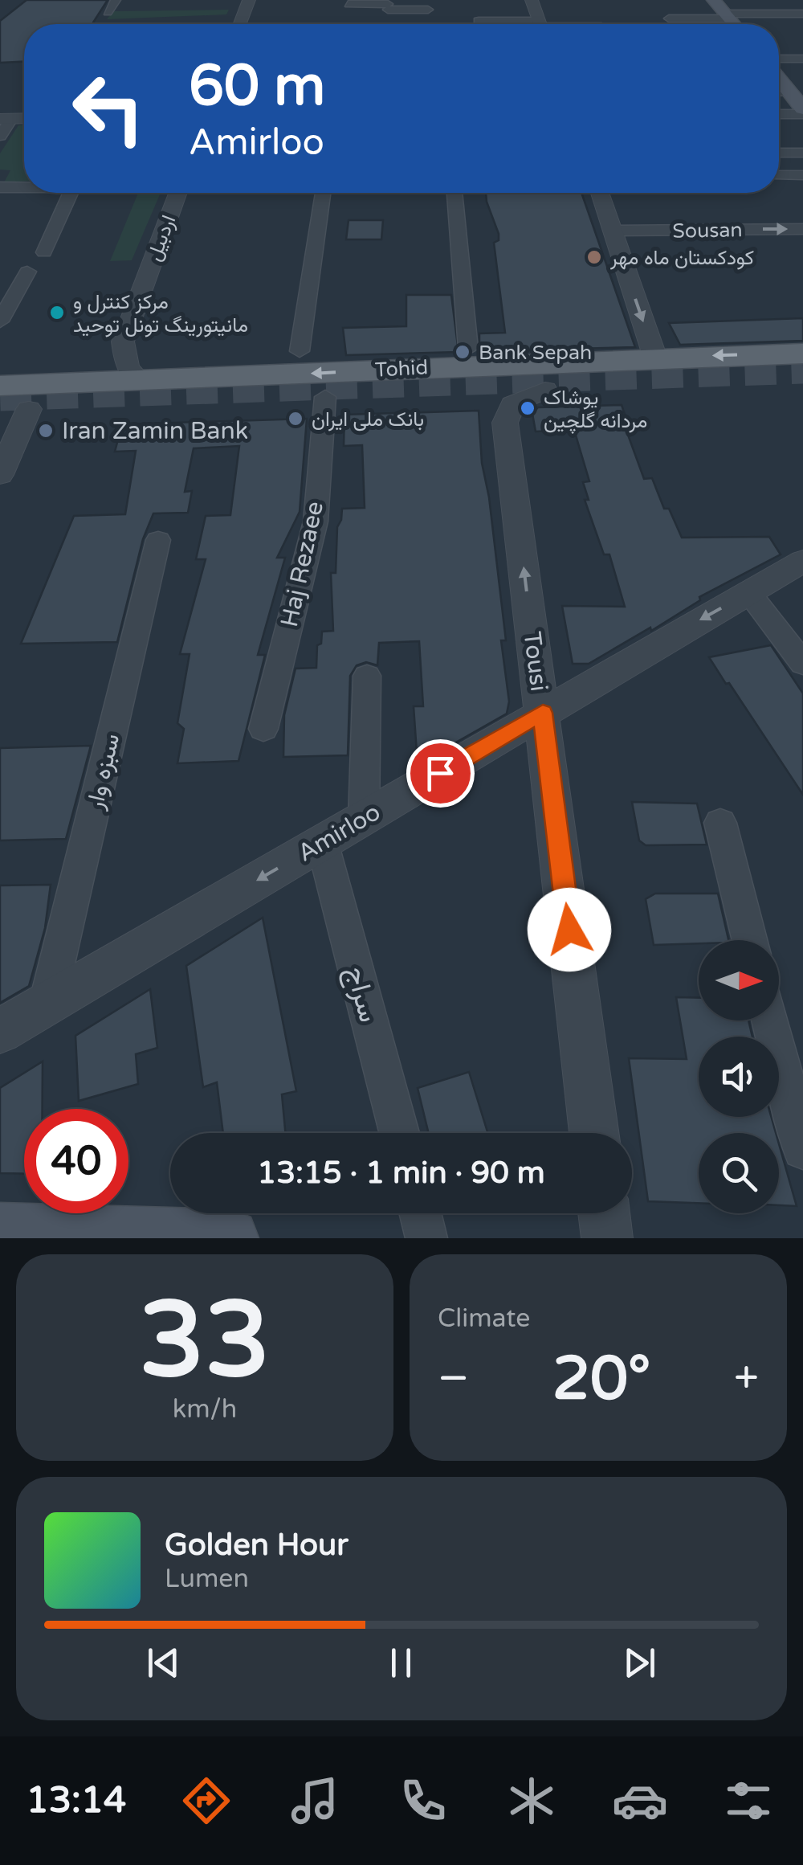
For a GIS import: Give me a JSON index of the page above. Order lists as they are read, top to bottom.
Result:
{
  "streets": {
    "main road": ["Tohid"],
    "street": [
      "Sousan",
      "اردبیل",
      "Haj Rezaee",
      "Tousi",
      "سبزه‌ وار",
      "Amirloo",
      "سراج"
    ]
  },
  "crossings": [
    ["اردبیل", "Tohid"],
    ["Tohid", "Haj Rezaee"],
    ["Tohid", "Tousi"],
    ["Tousi", "Amirloo"],
    ["سبزه‌ وار", "Amirloo"],
    ["Amirloo", "سراج"]
  ],
  "one_way": ["Amirloo"],
  "places": [
    "کودکستان ماه مهر",
    "مرکز کنترل و مانیتورینگ تونل توحید",
    "Bank Sepah",
    "پوشاک مردانه گلچین",
    "بانک ملی ایران",
    "Iran Zamin Bank"
  ],
  "north": "right",
  "page": {
    "turn": ["60 m", "Amirloo"],
    "limit": "40",
    "trip": "13:15 · 1 min · 90 m",
    "tile": [
      ["33", "km/h"],
      "Climate"
    ],
    "heat": ["−", "20°", "+"],
    "song": ["Golden Hour", "Lumen"],
    "tabs": "13:14"
  }
}
